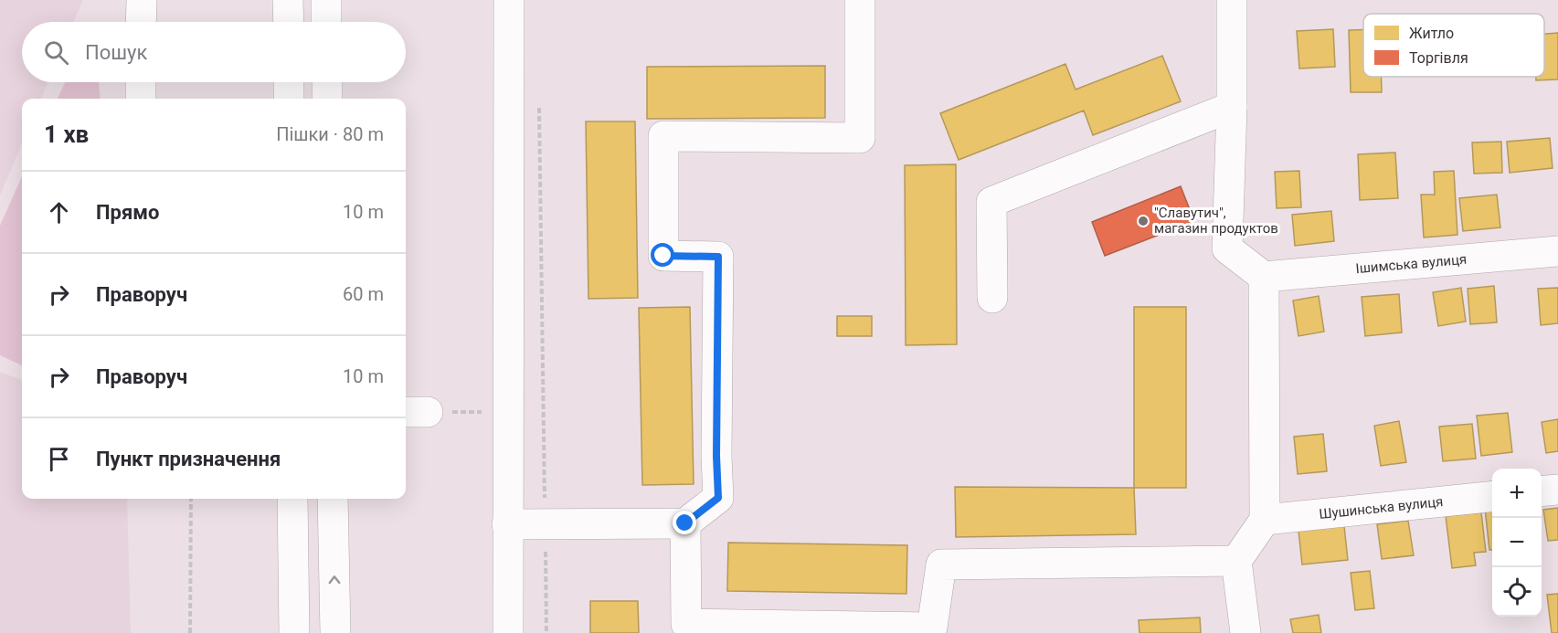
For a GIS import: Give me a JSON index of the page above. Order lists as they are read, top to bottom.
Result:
{
  "streets": {
    "street": ["Ішимська вулиця", "Шушинська вулиця"]
  },
  "places": ["\"Славутич\", магазин продуктов"],
  "legend": ["Житло", "Торгівля"],
  "page": {
    "search": "Пошук",
    "heading": ["1 хв", "Пішки · 80 m"],
    "list": [
      ["Прямо", "10 m"],
      ["Праворуч", "60 m"],
      ["Праворуч", "10 m"],
      "Пункт призначення"
    ],
    "map_buttons": ["+", "−"]
  }
}
